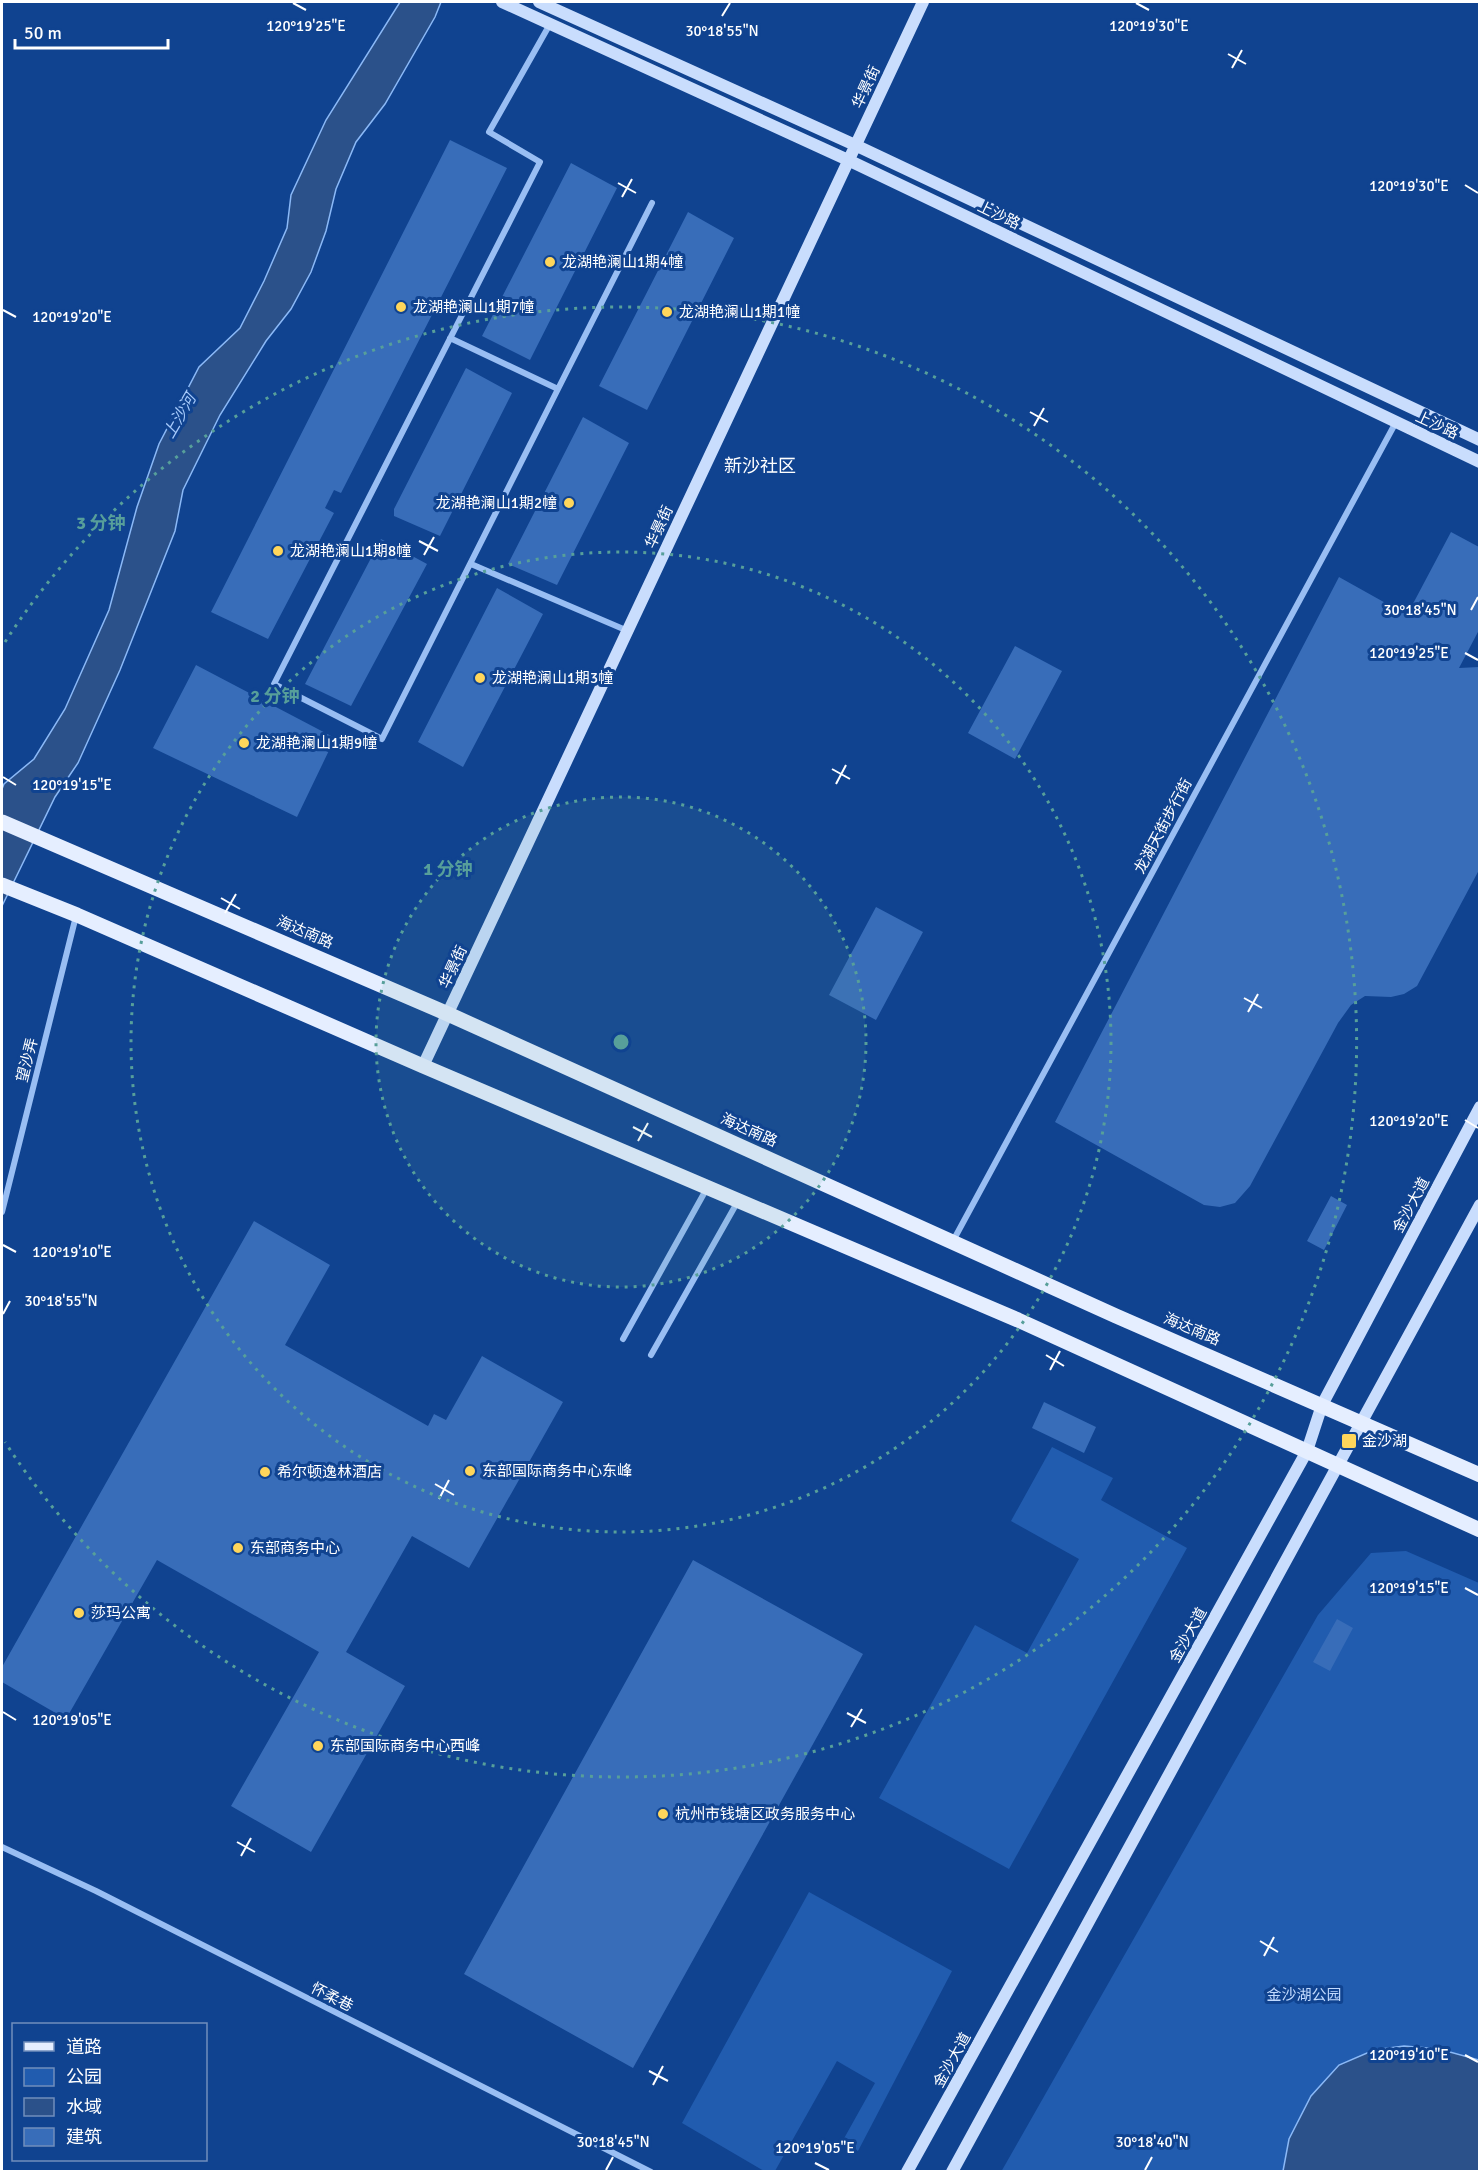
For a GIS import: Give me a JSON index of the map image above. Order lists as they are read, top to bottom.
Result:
{
  "streets": {
    "main road": ["海达南路"],
    "street": [
      "华景街",
      "上沙路",
      "龙湖天街步行街",
      "望沙弄",
      "金沙大道",
      "怀柔巷"
    ]
  },
  "crossings": [
    ["华景街", "上沙路"],
    ["华景街", "海达南路"],
    ["上沙路", "龙湖天街步行街"],
    ["龙湖天街步行街", "海达南路"],
    ["海达南路", "金沙大道"]
  ],
  "districts": ["新沙社区"],
  "water": ["上沙河"],
  "parks": ["金沙湖公园"],
  "places": {
    "other": [
      "龙湖艳澜山1期4幢",
      "龙湖艳澜山1期7幢",
      "龙湖艳澜山1期1幢",
      "龙湖艳澜山1期2幢",
      "龙湖艳澜山1期8幢",
      "龙湖艳澜山1期3幢",
      "龙湖艳澜山1期9幢",
      "东部国际商务中心东峰",
      "希尔顿逸林酒店",
      "东部商务中心",
      "莎玛公寓",
      "东部国际商务中心西峰",
      "杭州市钱塘区政务服务中心"
    ],
    "transit": ["金沙湖"]
  },
  "legend": [
    "道路",
    "公园",
    "水域",
    "建筑"
  ],
  "scale_bar": "50 m",
  "coordinates": [
    "120°19'25\"E",
    "120°19'30\"E",
    "30°18'55\"N",
    "120°19'20\"E",
    "30°18'45\"N",
    "120°19'15\"E",
    "120°19'10\"E",
    "120°19'05\"E",
    "30°18'40\"N"
  ],
  "rings": ["3 分钟", "2 分钟", "1 分钟"]
}
